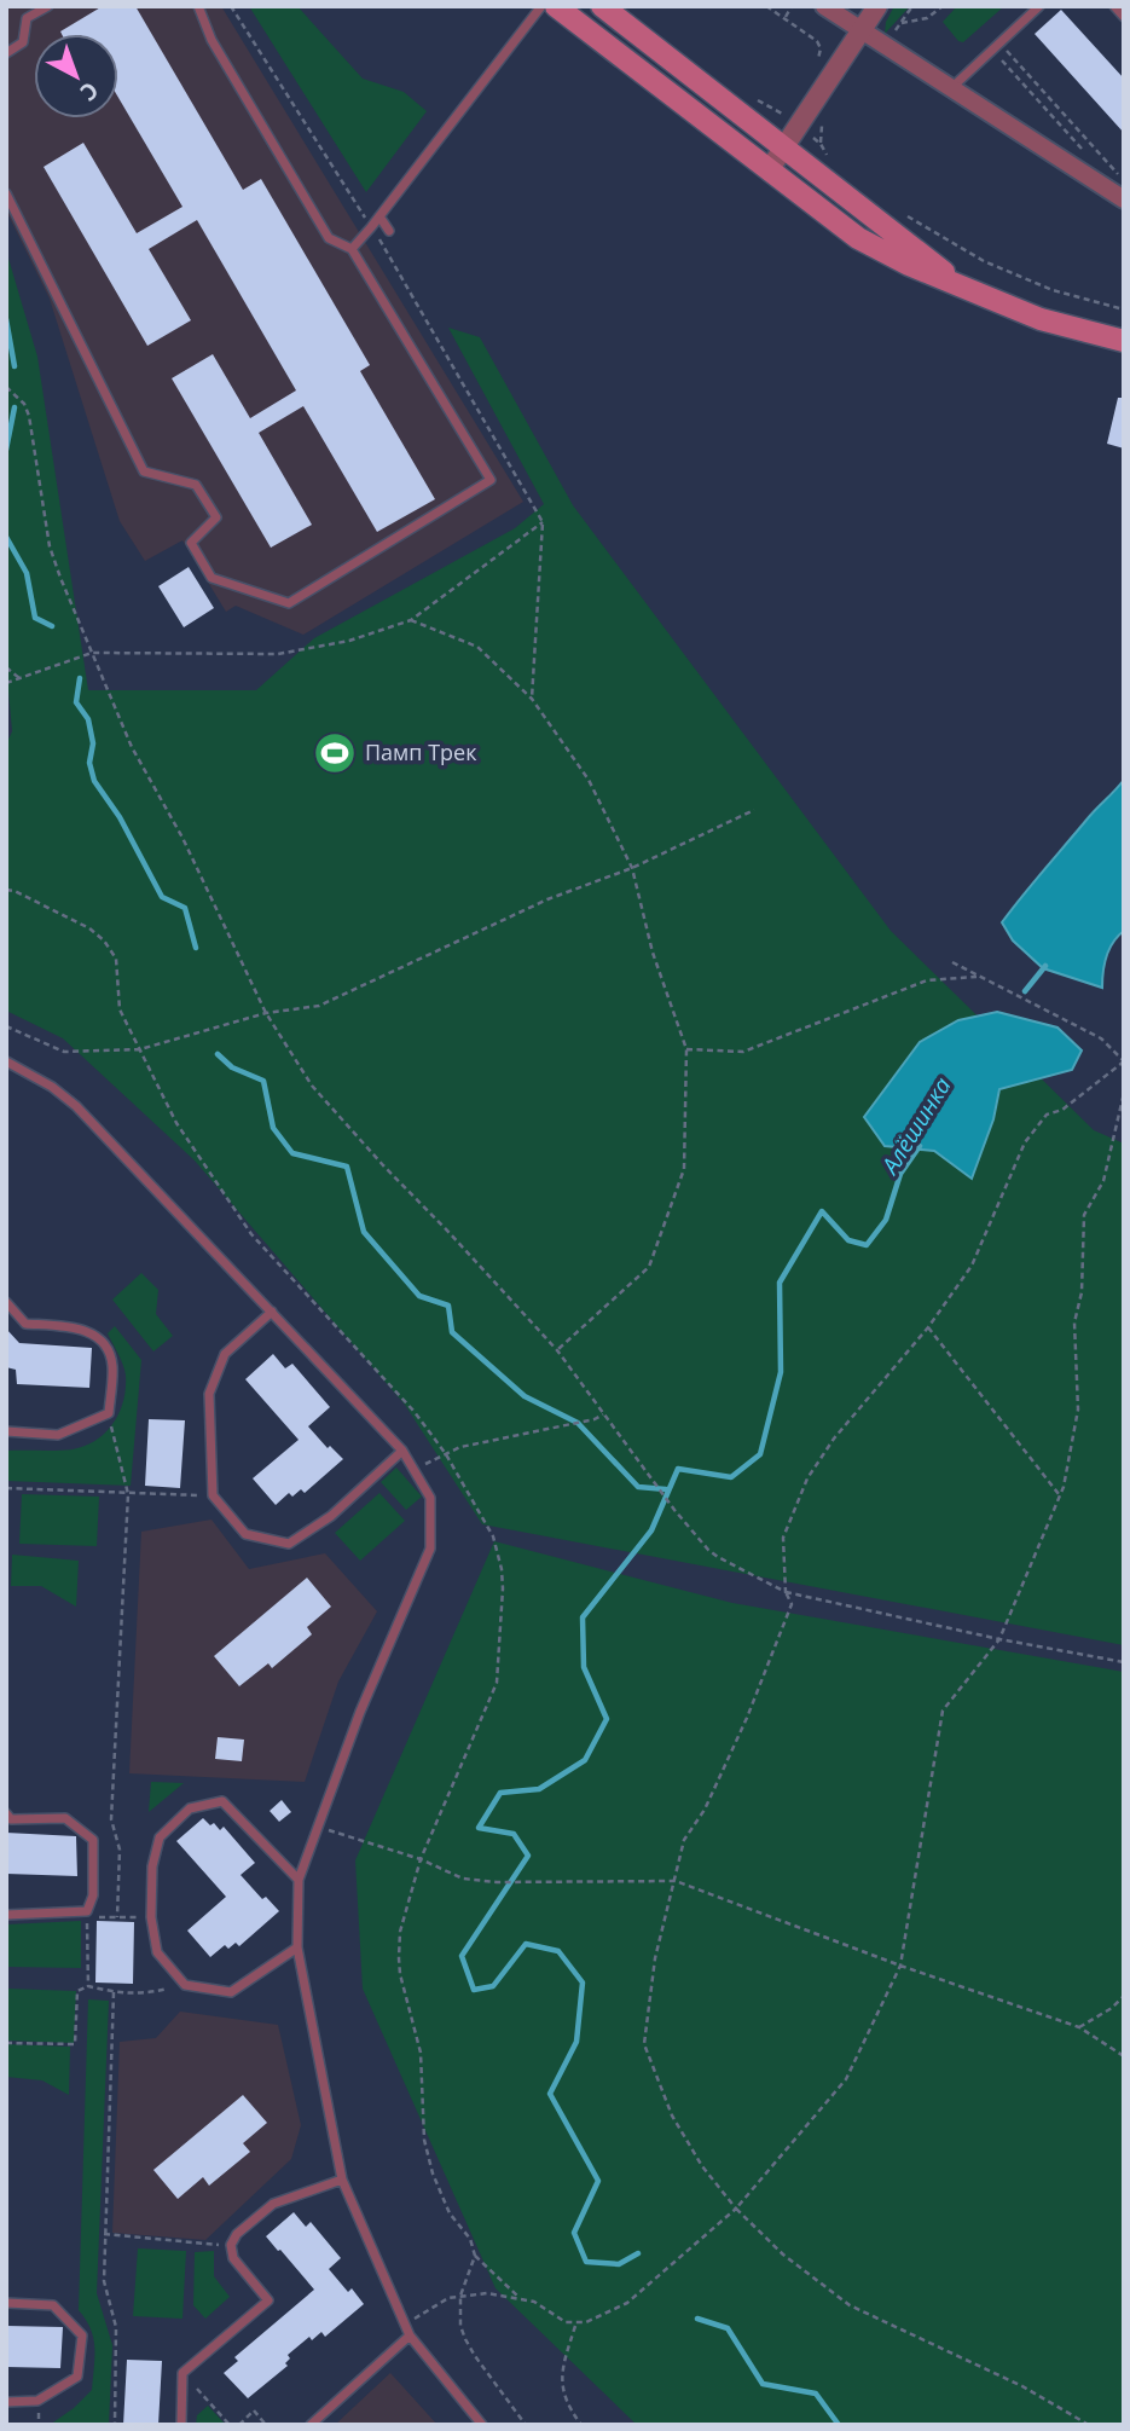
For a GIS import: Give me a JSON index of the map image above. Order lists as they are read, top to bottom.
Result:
{
  "water": ["Алёшинка"],
  "places": {
    "sports": ["Памп Трек"]
  },
  "north": "bottom right"
}
